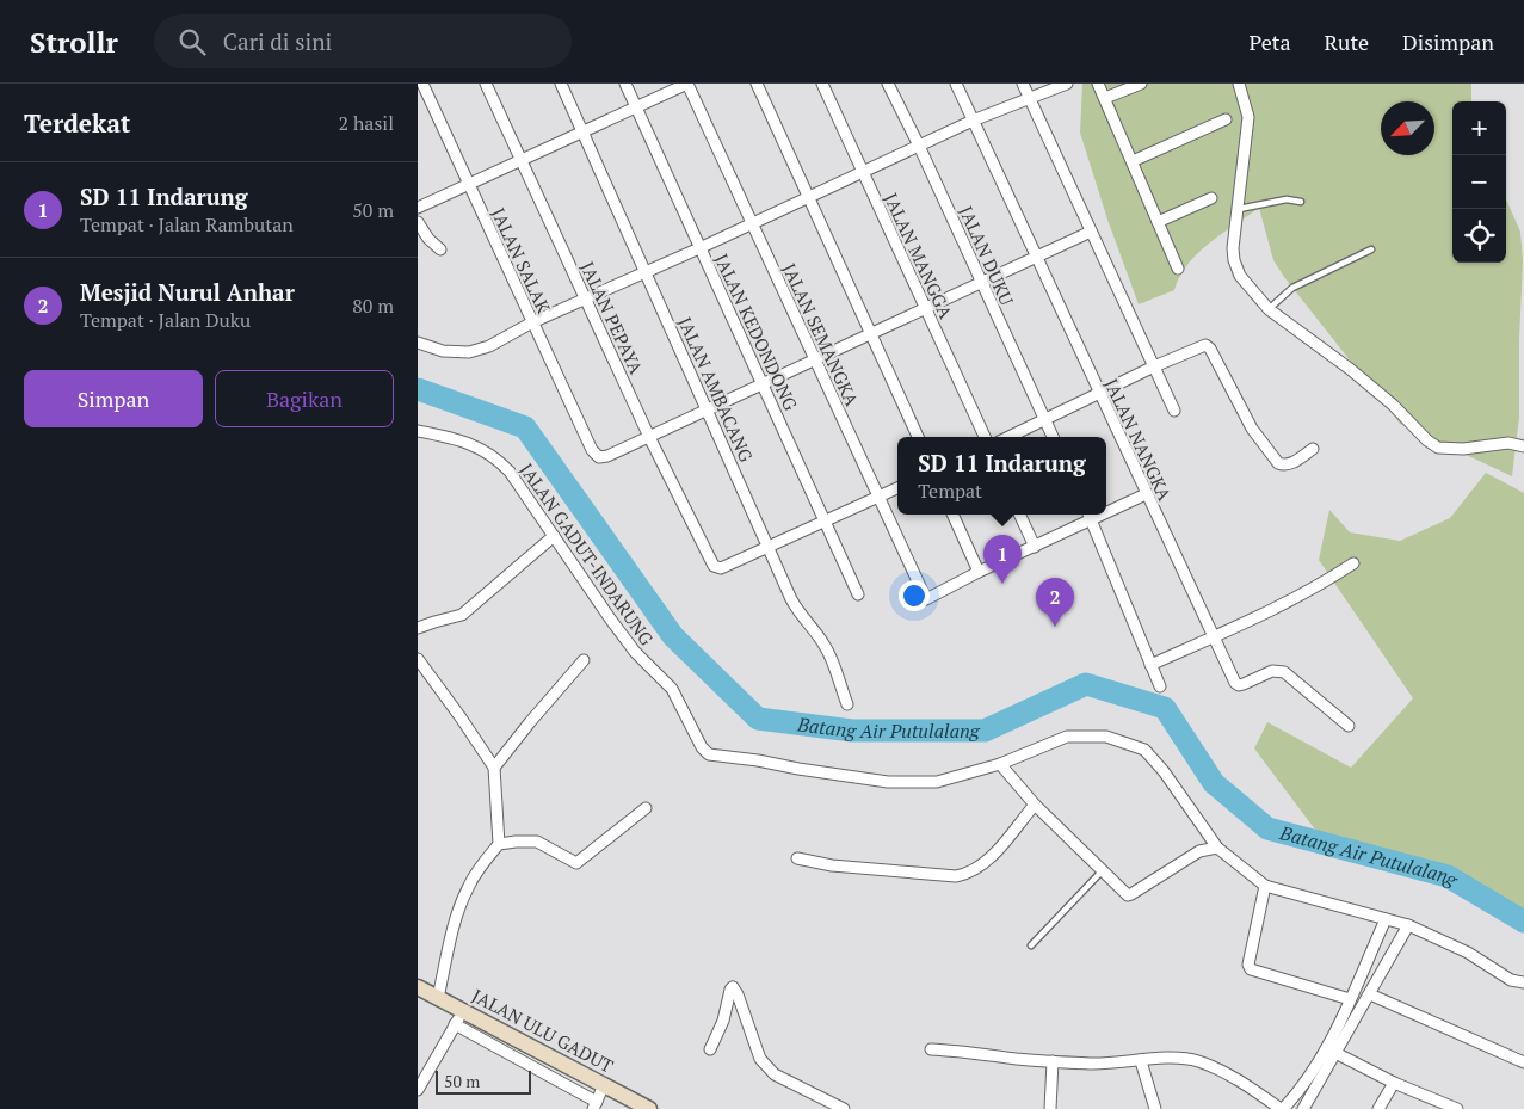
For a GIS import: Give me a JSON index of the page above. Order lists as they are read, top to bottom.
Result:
{
  "streets": {
    "street": [
      "JALAN MANGGA",
      "JALAN DUKU",
      "JALAN SALAK",
      "JALAN PEPAYA",
      "JALAN KEDONDONG",
      "JALAN SEMANGKA",
      "JALAN AMBACANG",
      "JALAN NANGKA",
      "JALAN GADUT-INDARUNG",
      "JALAN ULU GADUT"
    ]
  },
  "crossings": [
    ["JALAN SALAK", "JALAN PEPAYA"],
    ["JALAN PEPAYA", "JALAN AMBACANG"]
  ],
  "water": ["Batang Air Putulalang"],
  "scale_bar": "50 m",
  "north": "bottom left",
  "page": {
    "header": "Strollr",
    "search": "Cari di sini",
    "nav": ["Peta", "Rute", "Disimpan"],
    "heading": ["Terdekat", "2 hasil"],
    "map_buttons": ["+", "−"],
    "list": [
      {
        "mark": "1",
        "name": "SD 11 Indarung",
        "note": "Tempat · Jalan Rambutan",
        "value": "50 m"
      },
      {
        "mark": "2",
        "name": "Mesjid Nurul Anhar",
        "note": "Tempat · Jalan Duku",
        "value": "80 m"
      }
    ],
    "buttons": ["Simpan", "Bagikan"],
    "popup": ["SD 11 Indarung", "Tempat"],
    "pins": ["1", "2"],
    "scale": "50 m"
  }
}
